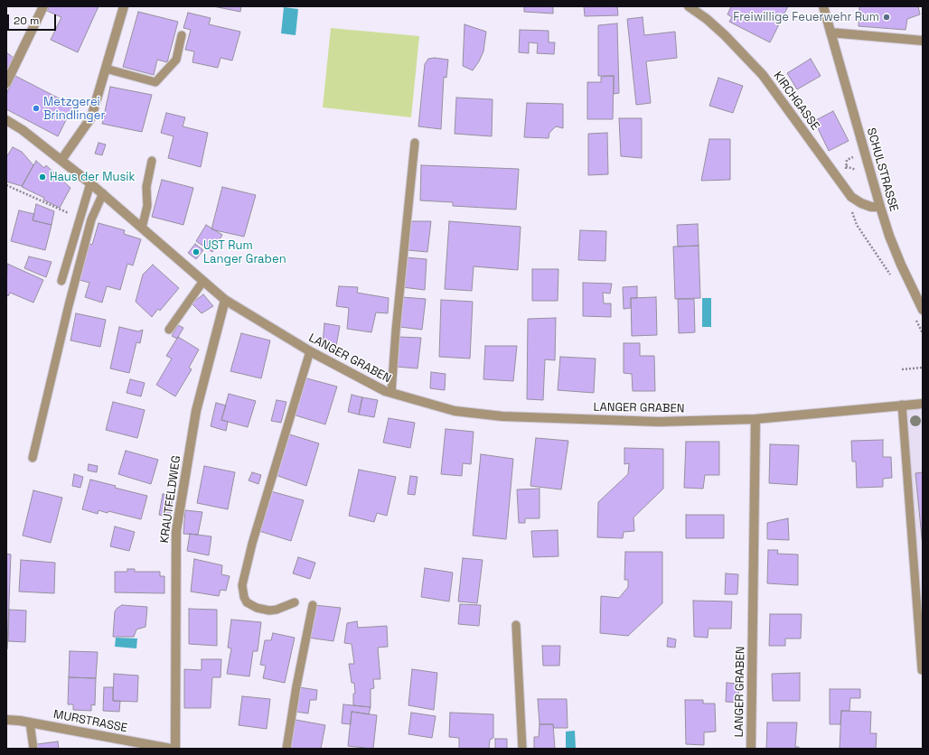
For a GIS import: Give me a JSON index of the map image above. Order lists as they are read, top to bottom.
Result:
{
  "streets": {
    "street": [
      "KIRCHGASSE",
      "SCHULSTRASSE",
      "LANGER GRABEN",
      "KRAUTFELDWEG",
      "MURSTRASSE"
    ]
  },
  "crossings": [
    ["KIRCHGASSE", "SCHULSTRASSE"],
    ["LANGER GRABEN", "KRAUTFELDWEG"]
  ],
  "places": [
    "Freiwillige Feuerwehr Rum",
    "Metzgerei Brindlinger",
    "Haus der Musik",
    "UST Rum Langer Graben"
  ],
  "scale_bar": "20 m"
}
